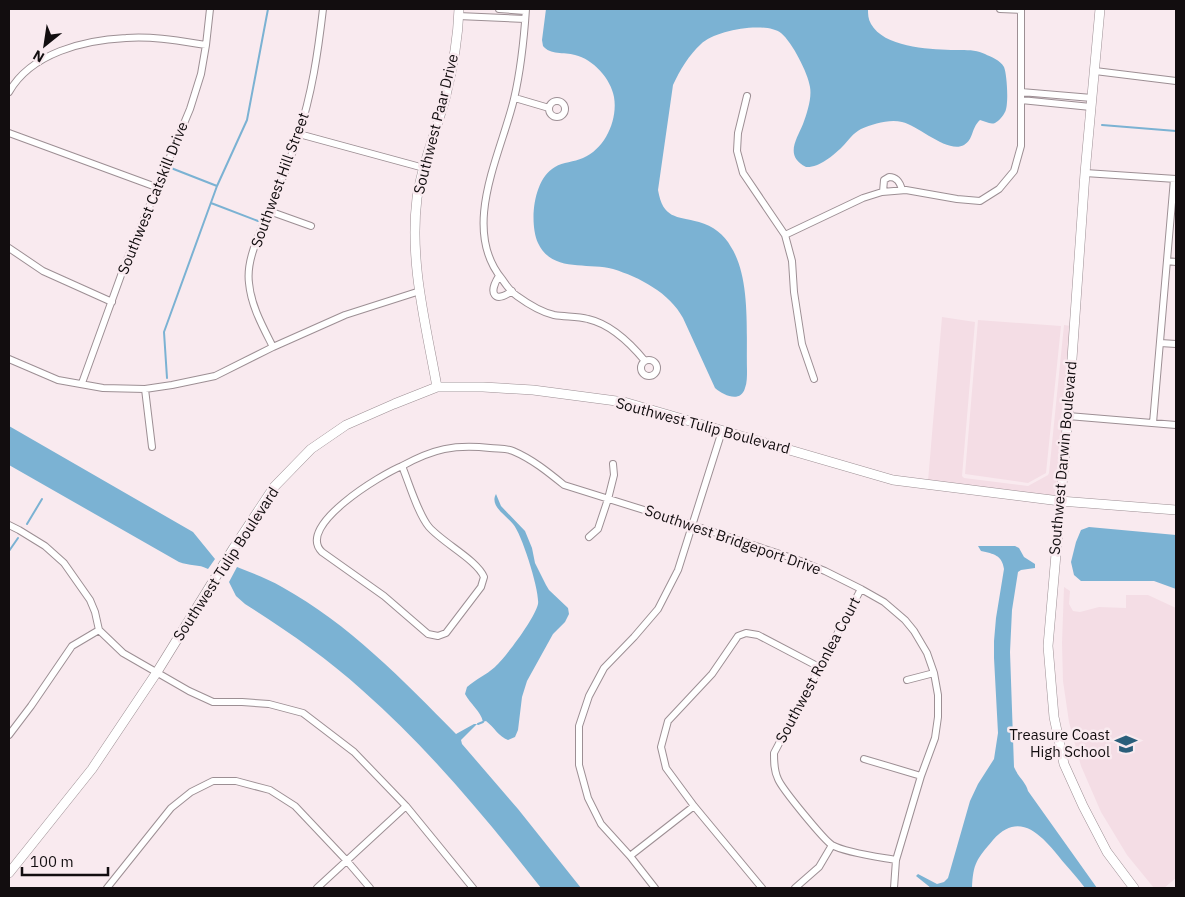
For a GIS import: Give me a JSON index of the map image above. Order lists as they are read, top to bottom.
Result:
{
  "streets": {
    "street": [
      "Southwest Paar Drive",
      "Southwest Hill Street",
      "Southwest Catskill Drive",
      "Southwest Tulip Boulevard",
      "Southwest Darwin Boulevard",
      "Southwest Bridgeport Drive",
      "Southwest Ronlea Court"
    ]
  },
  "crossings": [
    ["Southwest Paar Drive", "Southwest Tulip Boulevard"],
    ["Southwest Tulip Boulevard", "Southwest Darwin Boulevard"],
    ["Southwest Bridgeport Drive", "Southwest Ronlea Court"]
  ],
  "places": {
    "school or university": ["Treasure Coast High School"]
  },
  "scale_bar": "100 m",
  "north": "bottom left"
}
